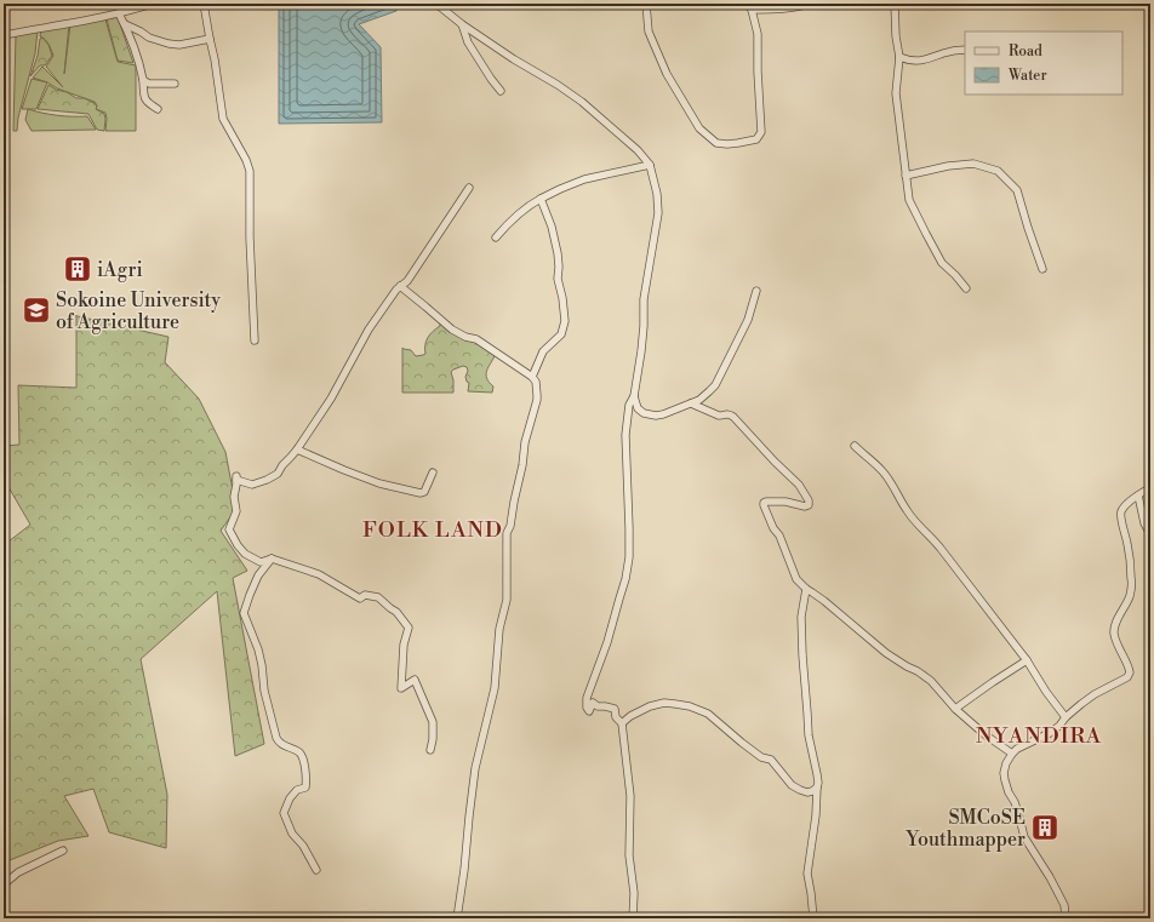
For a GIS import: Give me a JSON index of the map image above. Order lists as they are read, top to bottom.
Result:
{
  "districts": ["FOLK LAND", "NYANDIRA"],
  "places": {
    "building": ["iAgri", "SMCoSE Youthmapper"],
    "school or university": ["Sokoine University of Agriculture"]
  },
  "legend": ["Road", "Water"]
}
